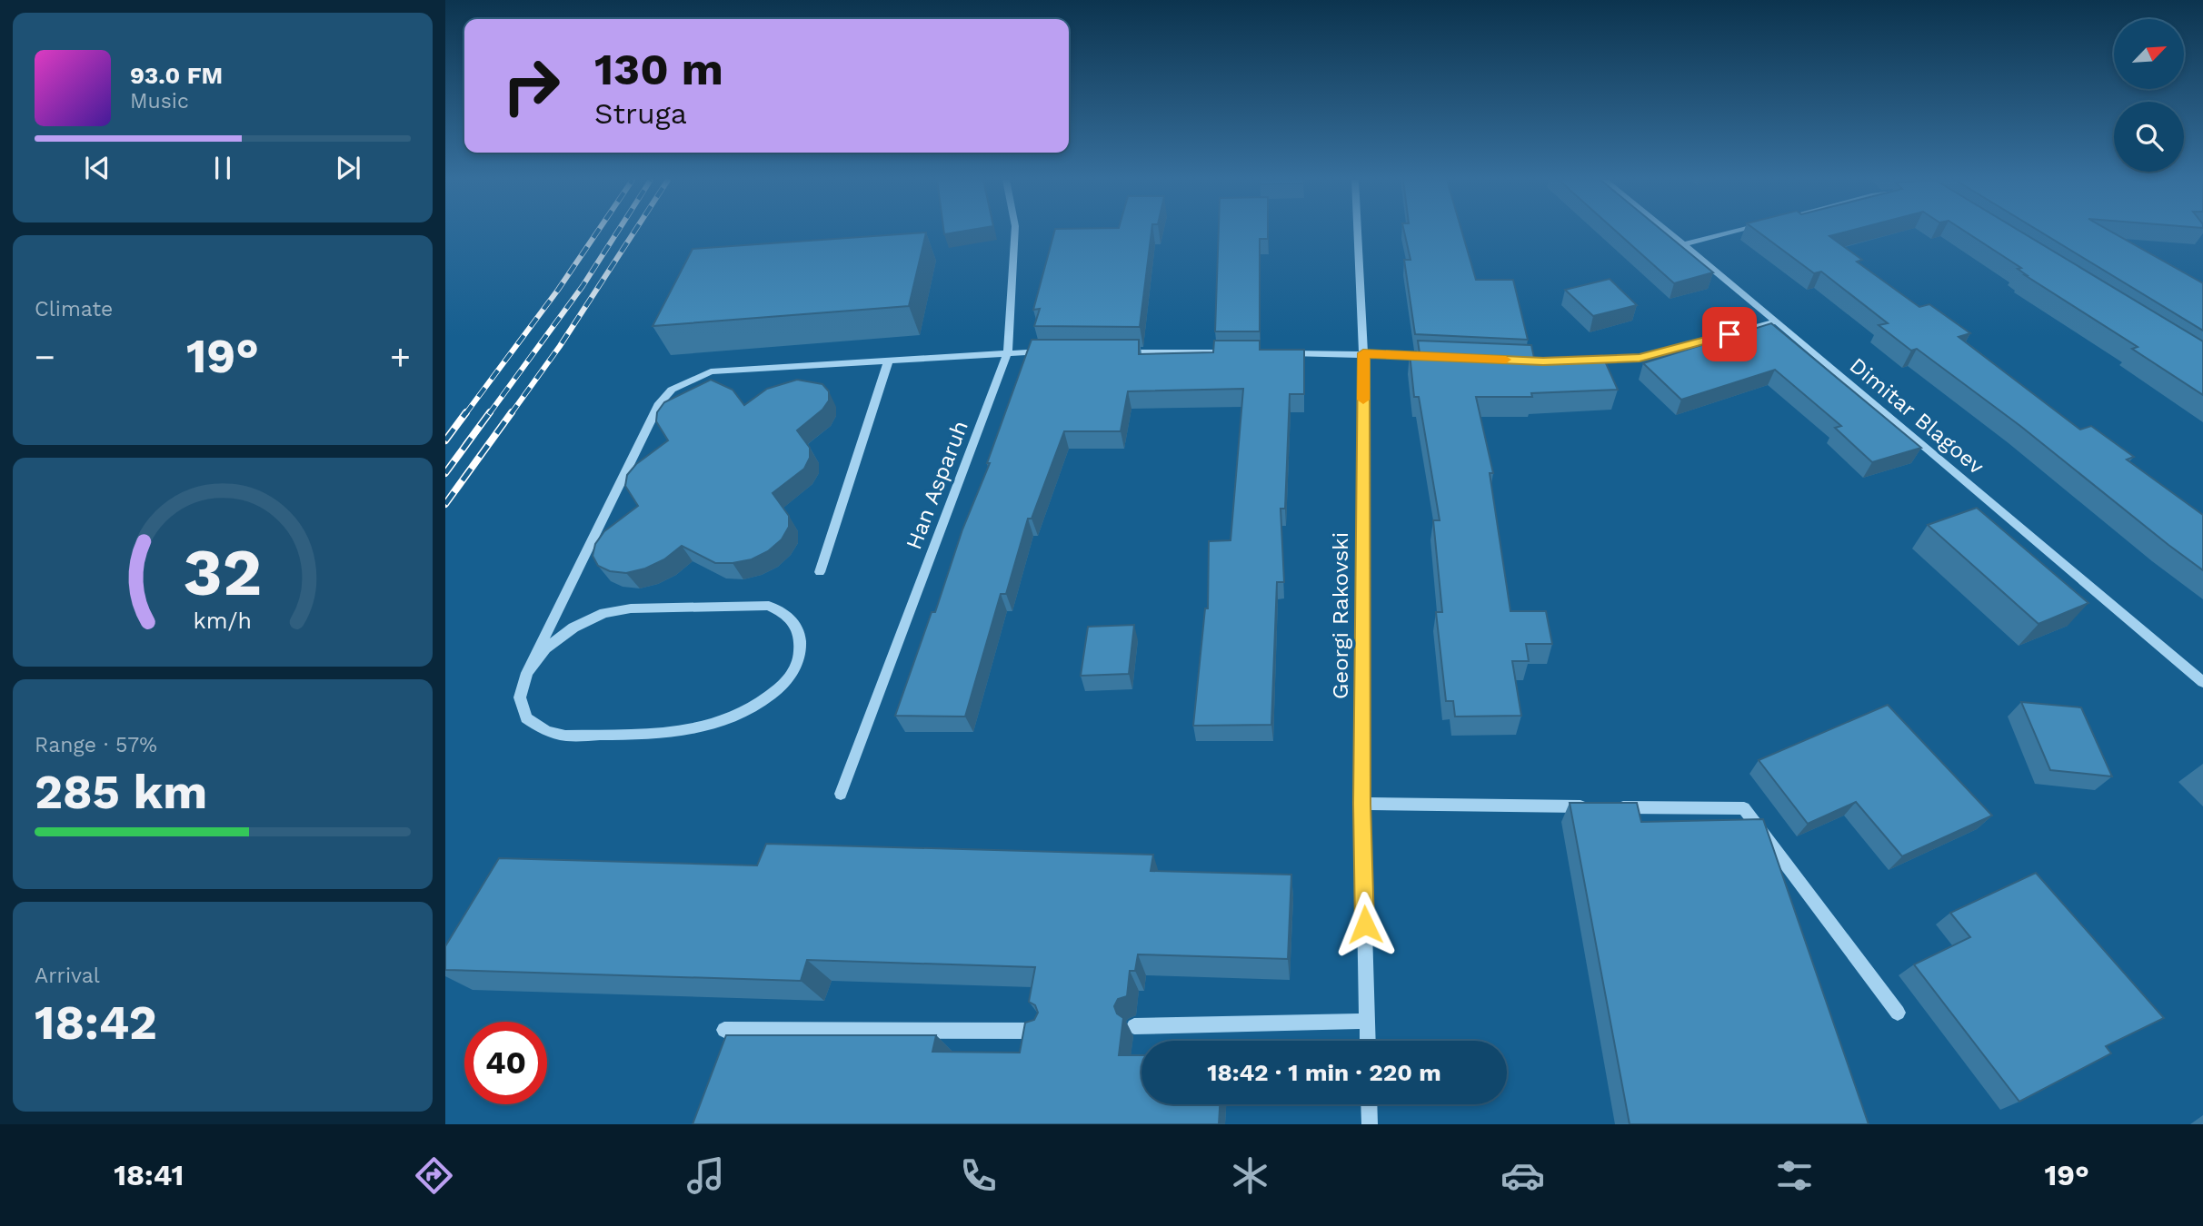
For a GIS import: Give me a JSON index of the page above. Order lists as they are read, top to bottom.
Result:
{
  "streets": {
    "street": ["Dimitar Blagoev", "Han Asparuh", "Georgi Rakovski"]
  },
  "north": "top right",
  "page": {
    "turn": ["130 m", "Struga"],
    "song": ["93.0 FM", "Music"],
    "tile": [
      "Climate",
      ["Range · 57%", "285 km"],
      ["Arrival", "18:42"]
    ],
    "heat": ["−", "19°", "+"],
    "limit": "40",
    "trip": "18:42 · 1 min · 220 m",
    "tabs": ["18:41", "19°"],
    "gauge": ["32", "km/h"]
  }
}
